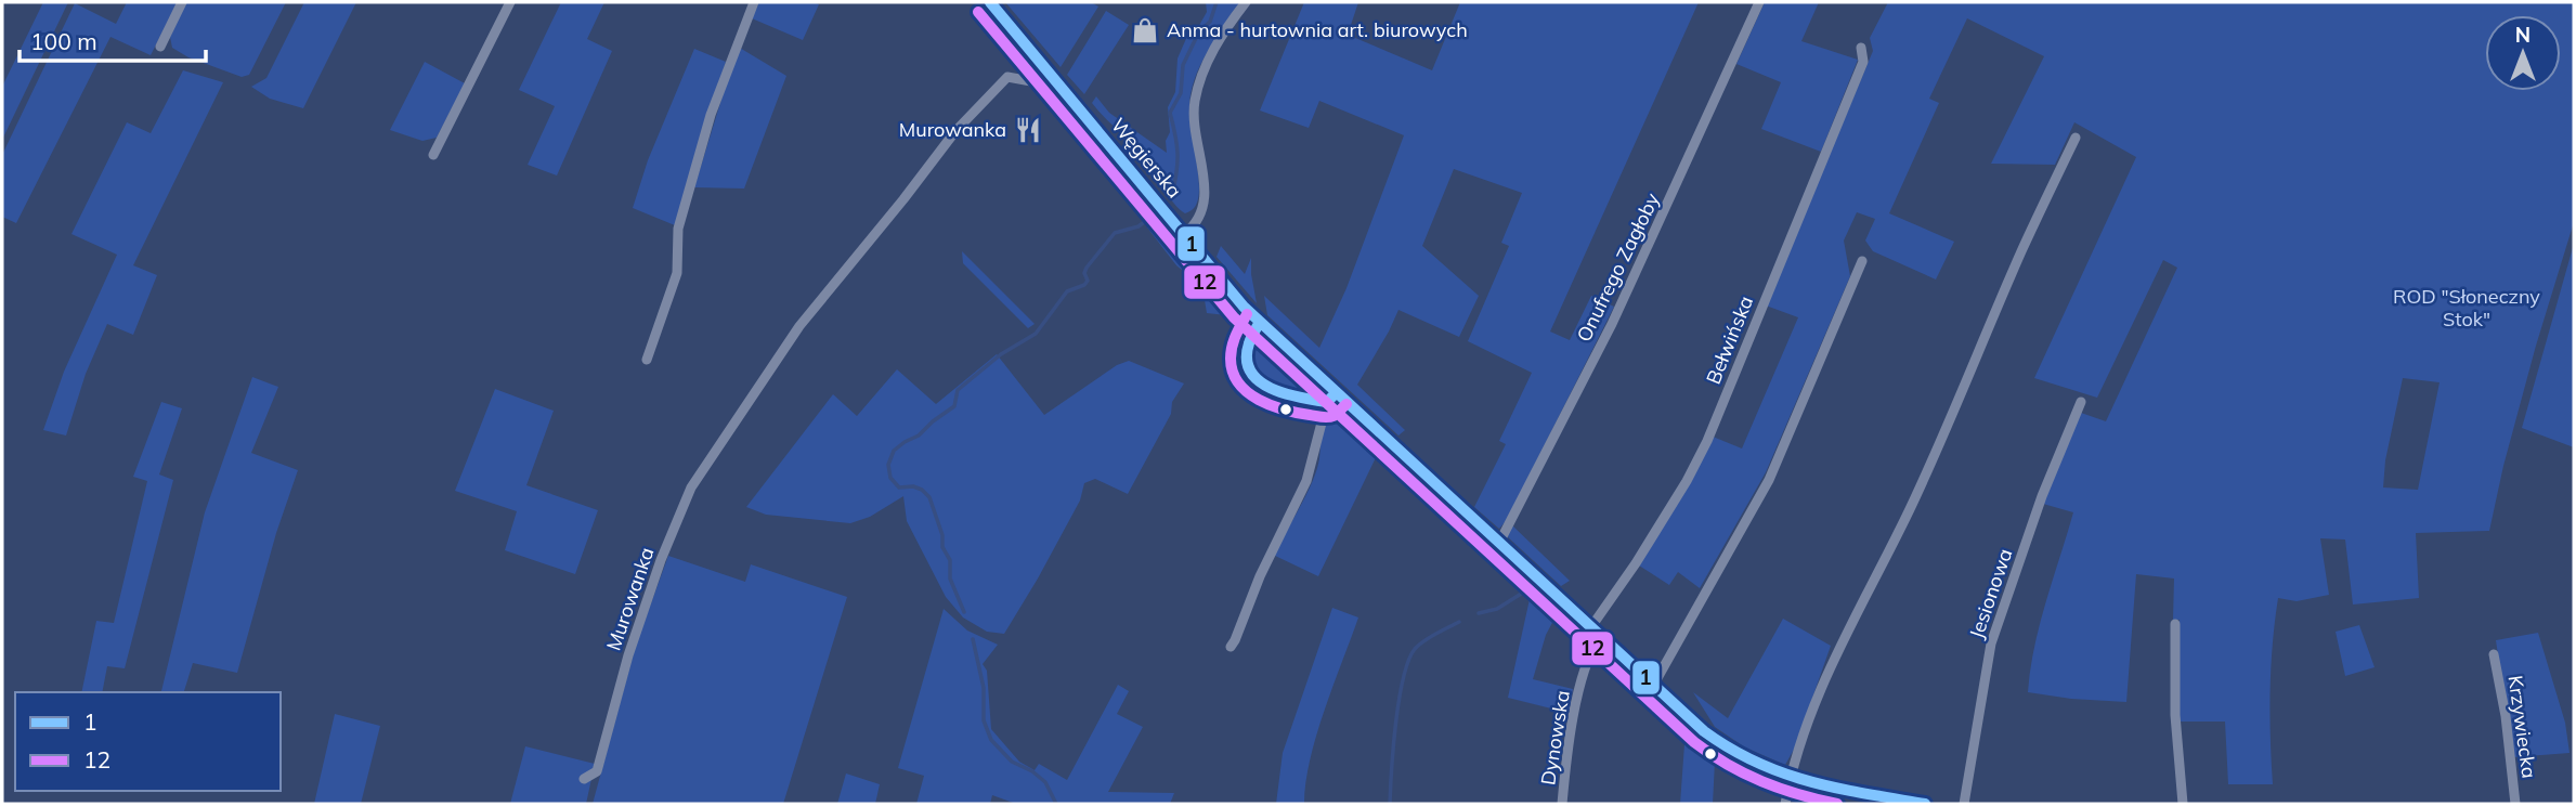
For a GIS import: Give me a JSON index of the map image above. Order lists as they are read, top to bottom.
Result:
{
  "streets": {
    "main road": ["Węgierska"],
    "street": [
      "Onufrego Zagłoby",
      "Bełwińska",
      "Jesionowa",
      "Murowanka",
      "Krzywiecka",
      "Dynowska"
    ]
  },
  "crossings": [
    ["Węgierska", "Onufrego Zagłoby"],
    ["Węgierska", "Bełwińska"],
    ["Węgierska", "Murowanka"],
    ["Węgierska", "Dynowska"],
    ["Bełwińska", "Dynowska"]
  ],
  "parks": ["ROD \"Słoneczny Stok\""],
  "places": {
    "shop": ["Anma - hurtownia art. biurowych"],
    "restaurant": ["Murowanka"]
  },
  "lines": ["transit line 1", "transit line 12"],
  "legend": ["1", "12"],
  "scale_bar": "100 m",
  "north": "top"
}
